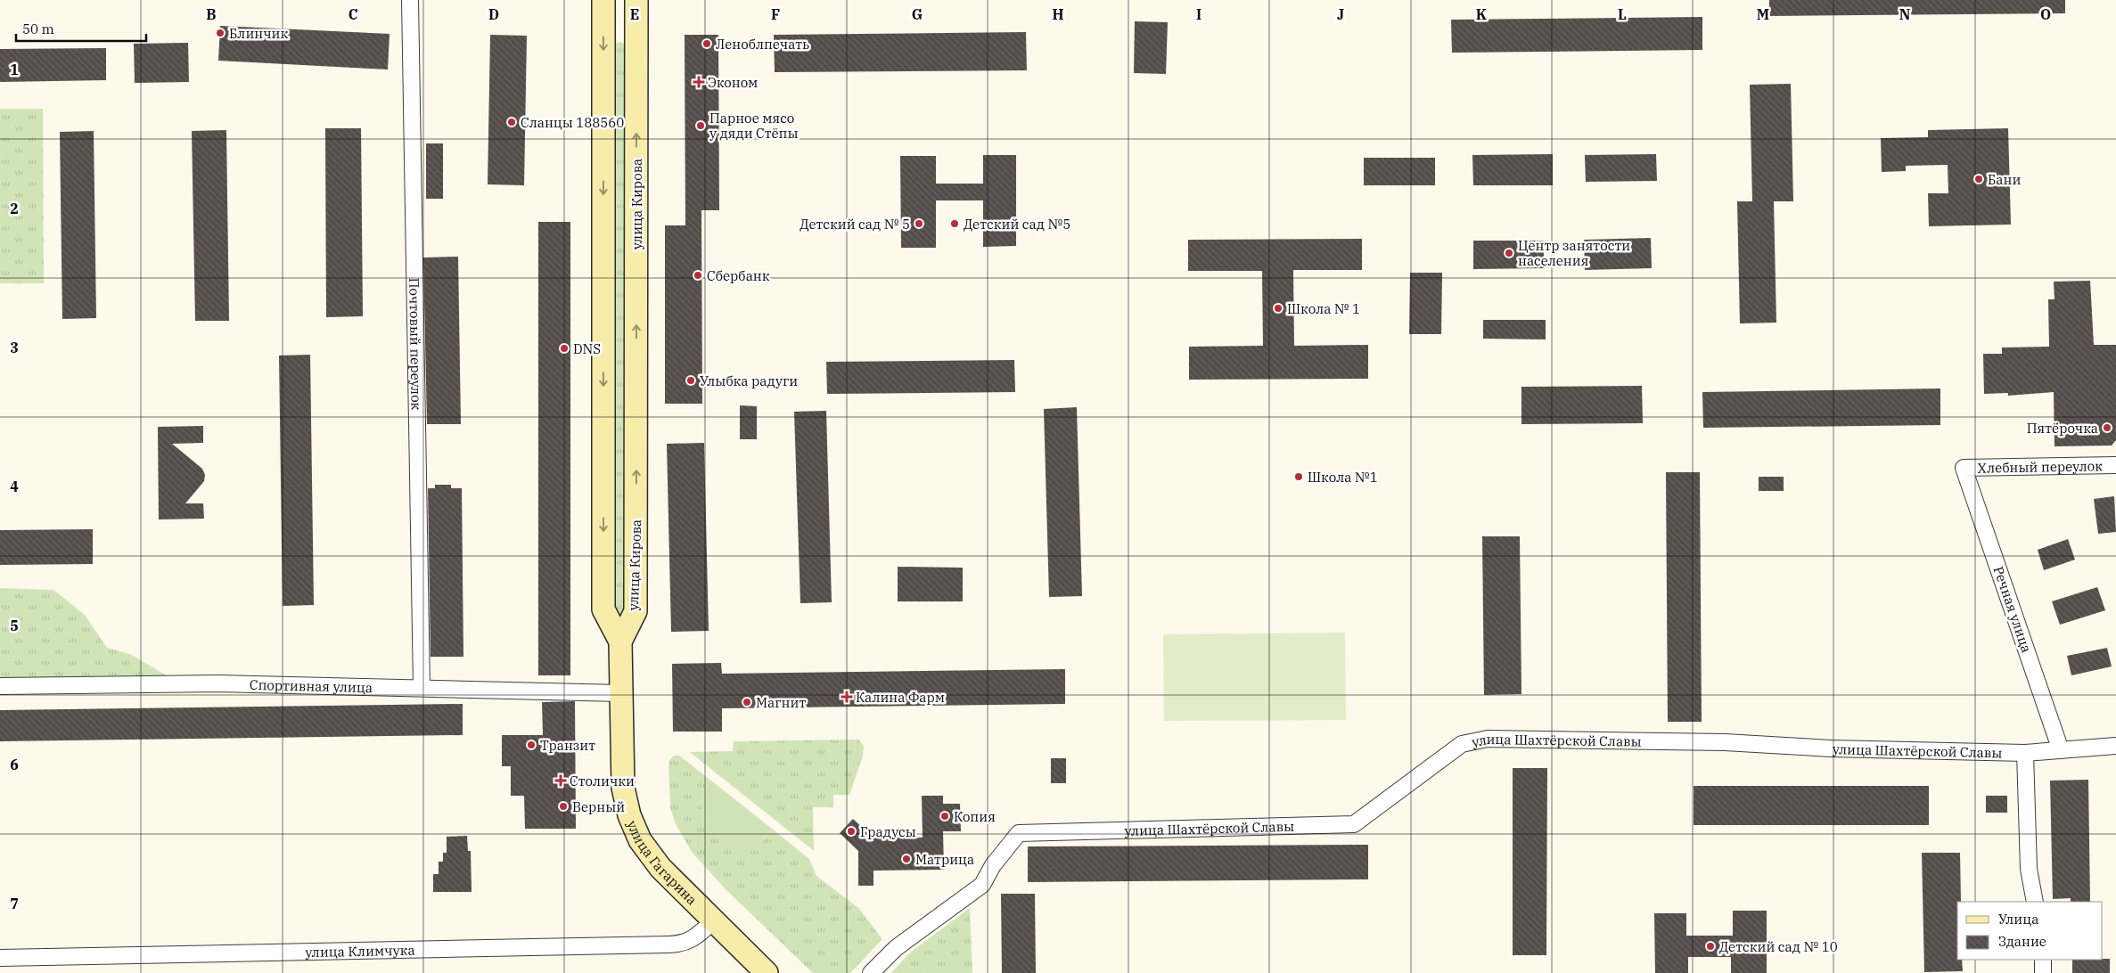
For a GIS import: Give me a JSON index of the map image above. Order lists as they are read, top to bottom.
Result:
{
  "streets": {
    "main road": ["улица Кирова", "улица Гагарина"],
    "street": [
      "Почтовый переулок",
      "Хлебный переулок",
      "Речная улица",
      "Спортивная улица",
      "улица Шахтёрской Славы",
      "улица Климчука"
    ]
  },
  "crossings": [
    ["улица Кирова", "улица Гагарина"],
    ["Почтовый переулок", "Спортивная улица"],
    ["Хлебный переулок", "Речная улица"],
    ["Речная улица", "улица Шахтёрской Славы"],
    ["Спортивная улица", "улица Гагарина"],
    ["улица Гагарина", "улица Климчука"]
  ],
  "places": {
    "other": [
      "Блинчик",
      "Леноблпечать",
      "Сланцы 188560",
      "Парное мясо у дяди Стёпы",
      "Бани",
      "Детский сад № 5",
      "Детский сад №5",
      "Центр занятости населения",
      "Сбербанк",
      "Школа № 1",
      "DNS",
      "Улыбка радуги",
      "Пятёрочка",
      "Школа №1",
      "Магнит",
      "Транзит",
      "Верный",
      "Копия",
      "Градусы",
      "Матрица",
      "Детский сад № 10"
    ],
    "health": ["Эконом", "Калина Фарм", "Столички"]
  },
  "legend": ["Улица", "Здание"],
  "scale_bar": "50 m",
  "grid": {
    "columns": [
      "B",
      "C",
      "D",
      "E",
      "F",
      "G",
      "H",
      "I",
      "J",
      "K",
      "L",
      "M",
      "N",
      "O"
    ],
    "rows": [
      "1",
      "2",
      "3",
      "4",
      "5",
      "6",
      "7"
    ]
  }
}
